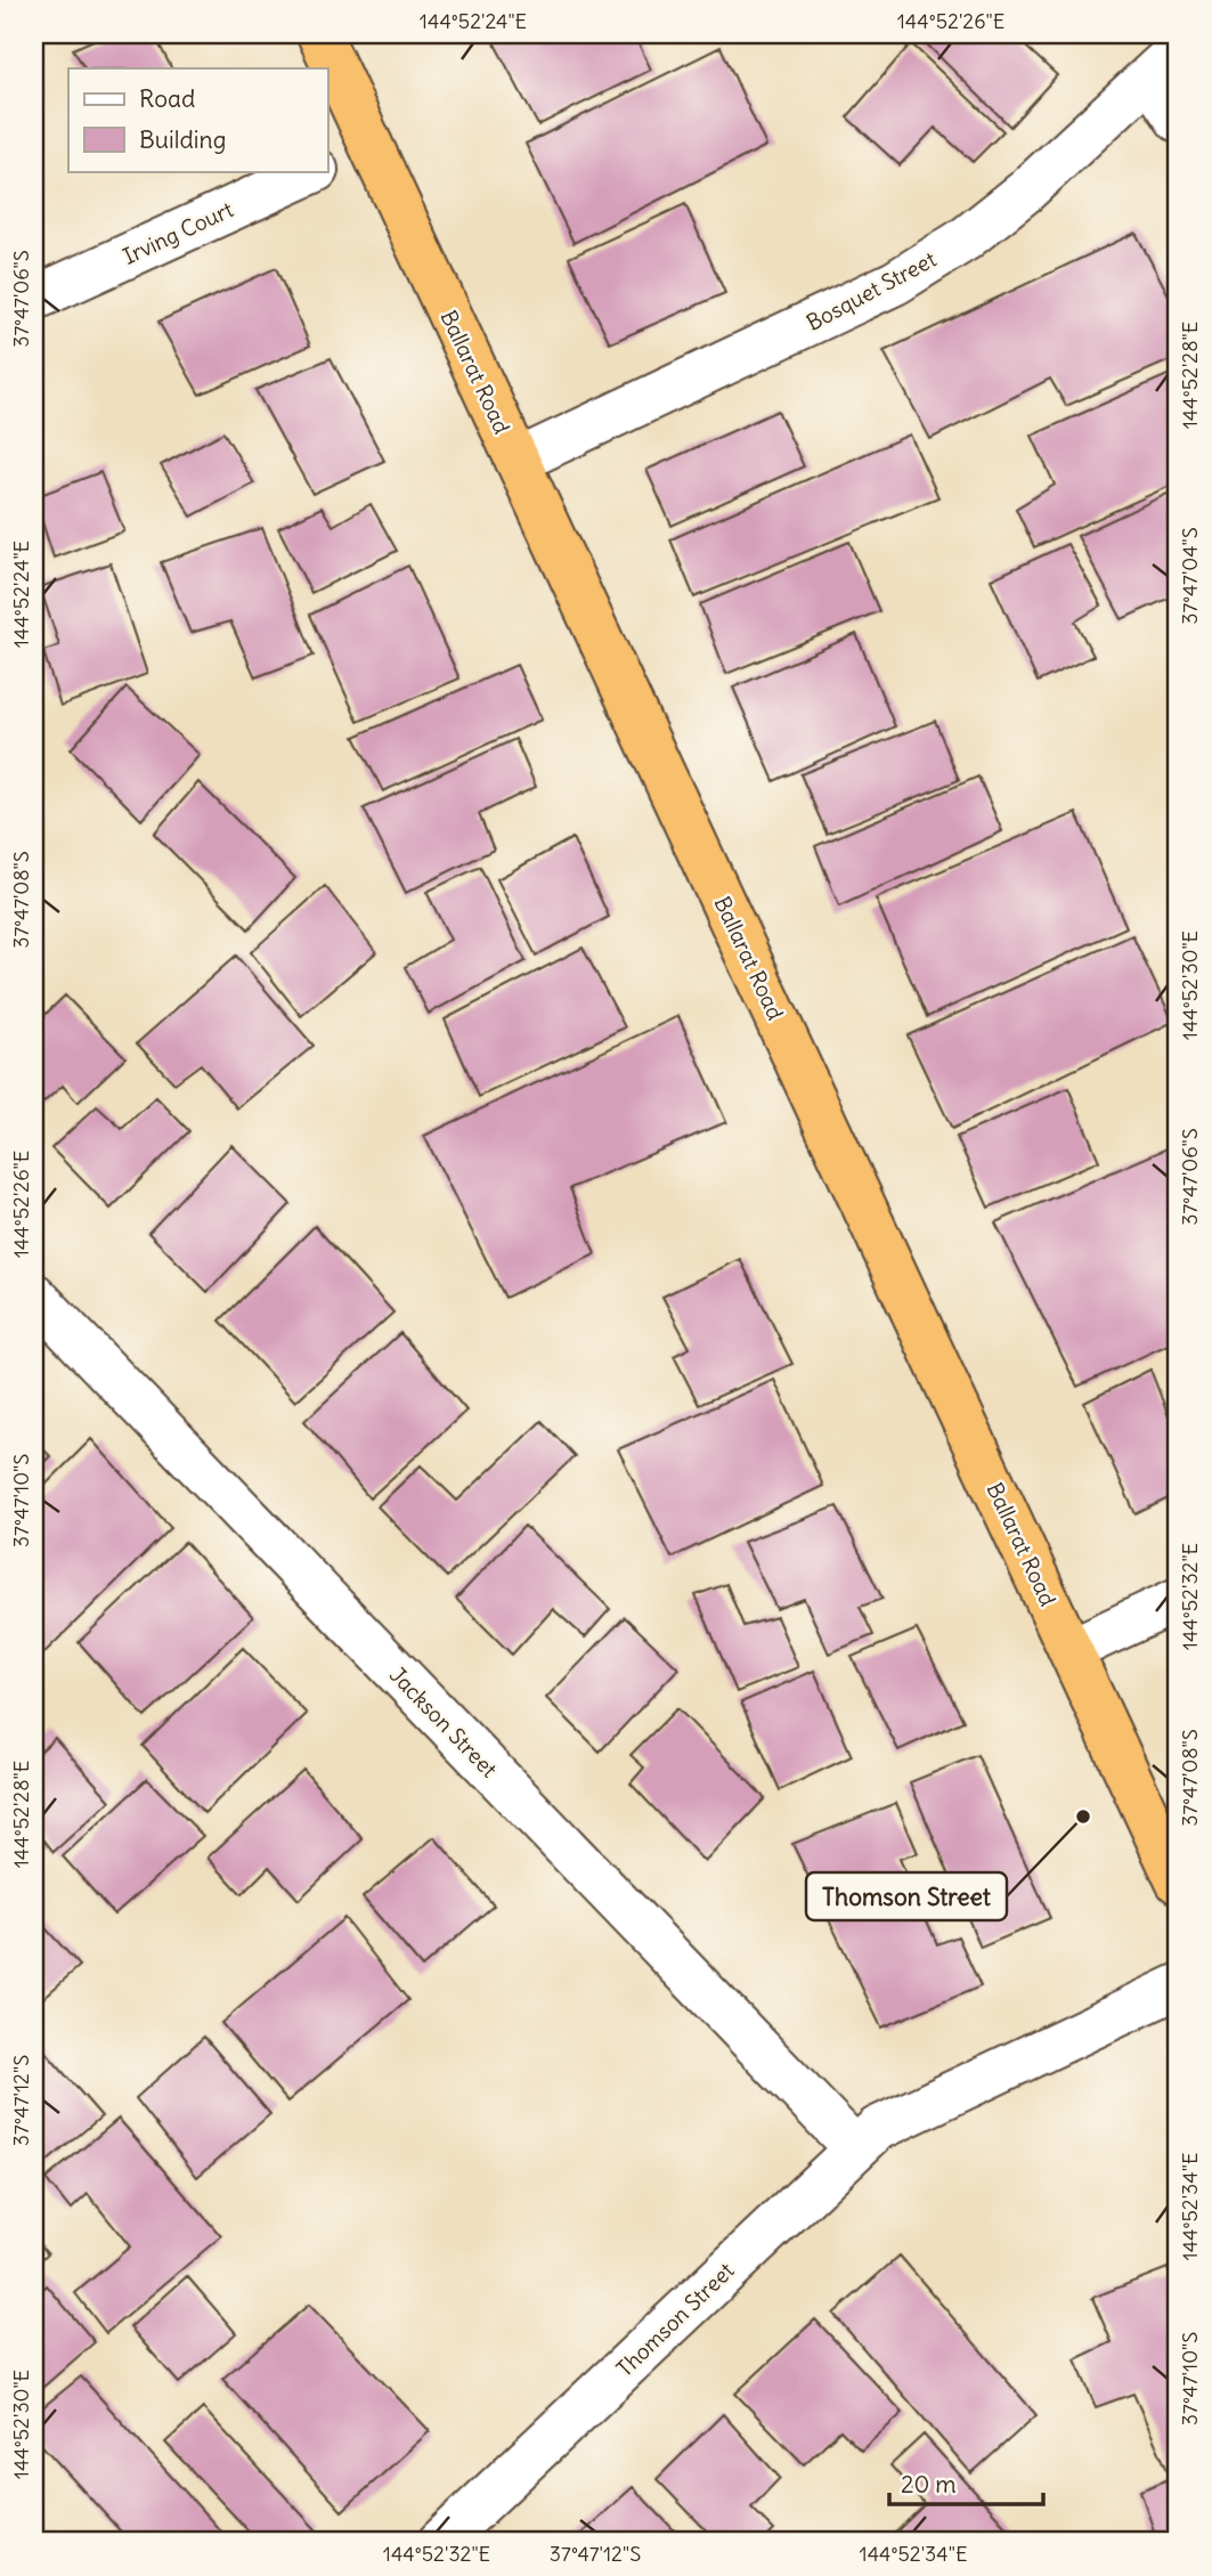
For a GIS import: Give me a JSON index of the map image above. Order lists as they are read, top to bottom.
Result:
{
  "streets": {
    "highway": ["Ballarat Road"],
    "street": [
      "Irving Court",
      "Bosquet Street",
      "Jackson Street",
      "Thomson Street"
    ]
  },
  "crossings": [
    ["Bosquet Street", "Ballarat Road"],
    ["Jackson Street", "Thomson Street"]
  ],
  "places": ["Thomson Street"],
  "legend": ["Road", "Building"],
  "scale_bar": "20 m",
  "coordinates": [
    "144°52'24\"E",
    "144°52'26\"E",
    "37°47'06\"S",
    "144°52'28\"E",
    "37°47'04\"S",
    "37°47'08\"S",
    "144°52'30\"E",
    "37°47'10\"S",
    "144°52'32\"E",
    "37°47'12\"S",
    "144°52'34\"E"
  ]
}
